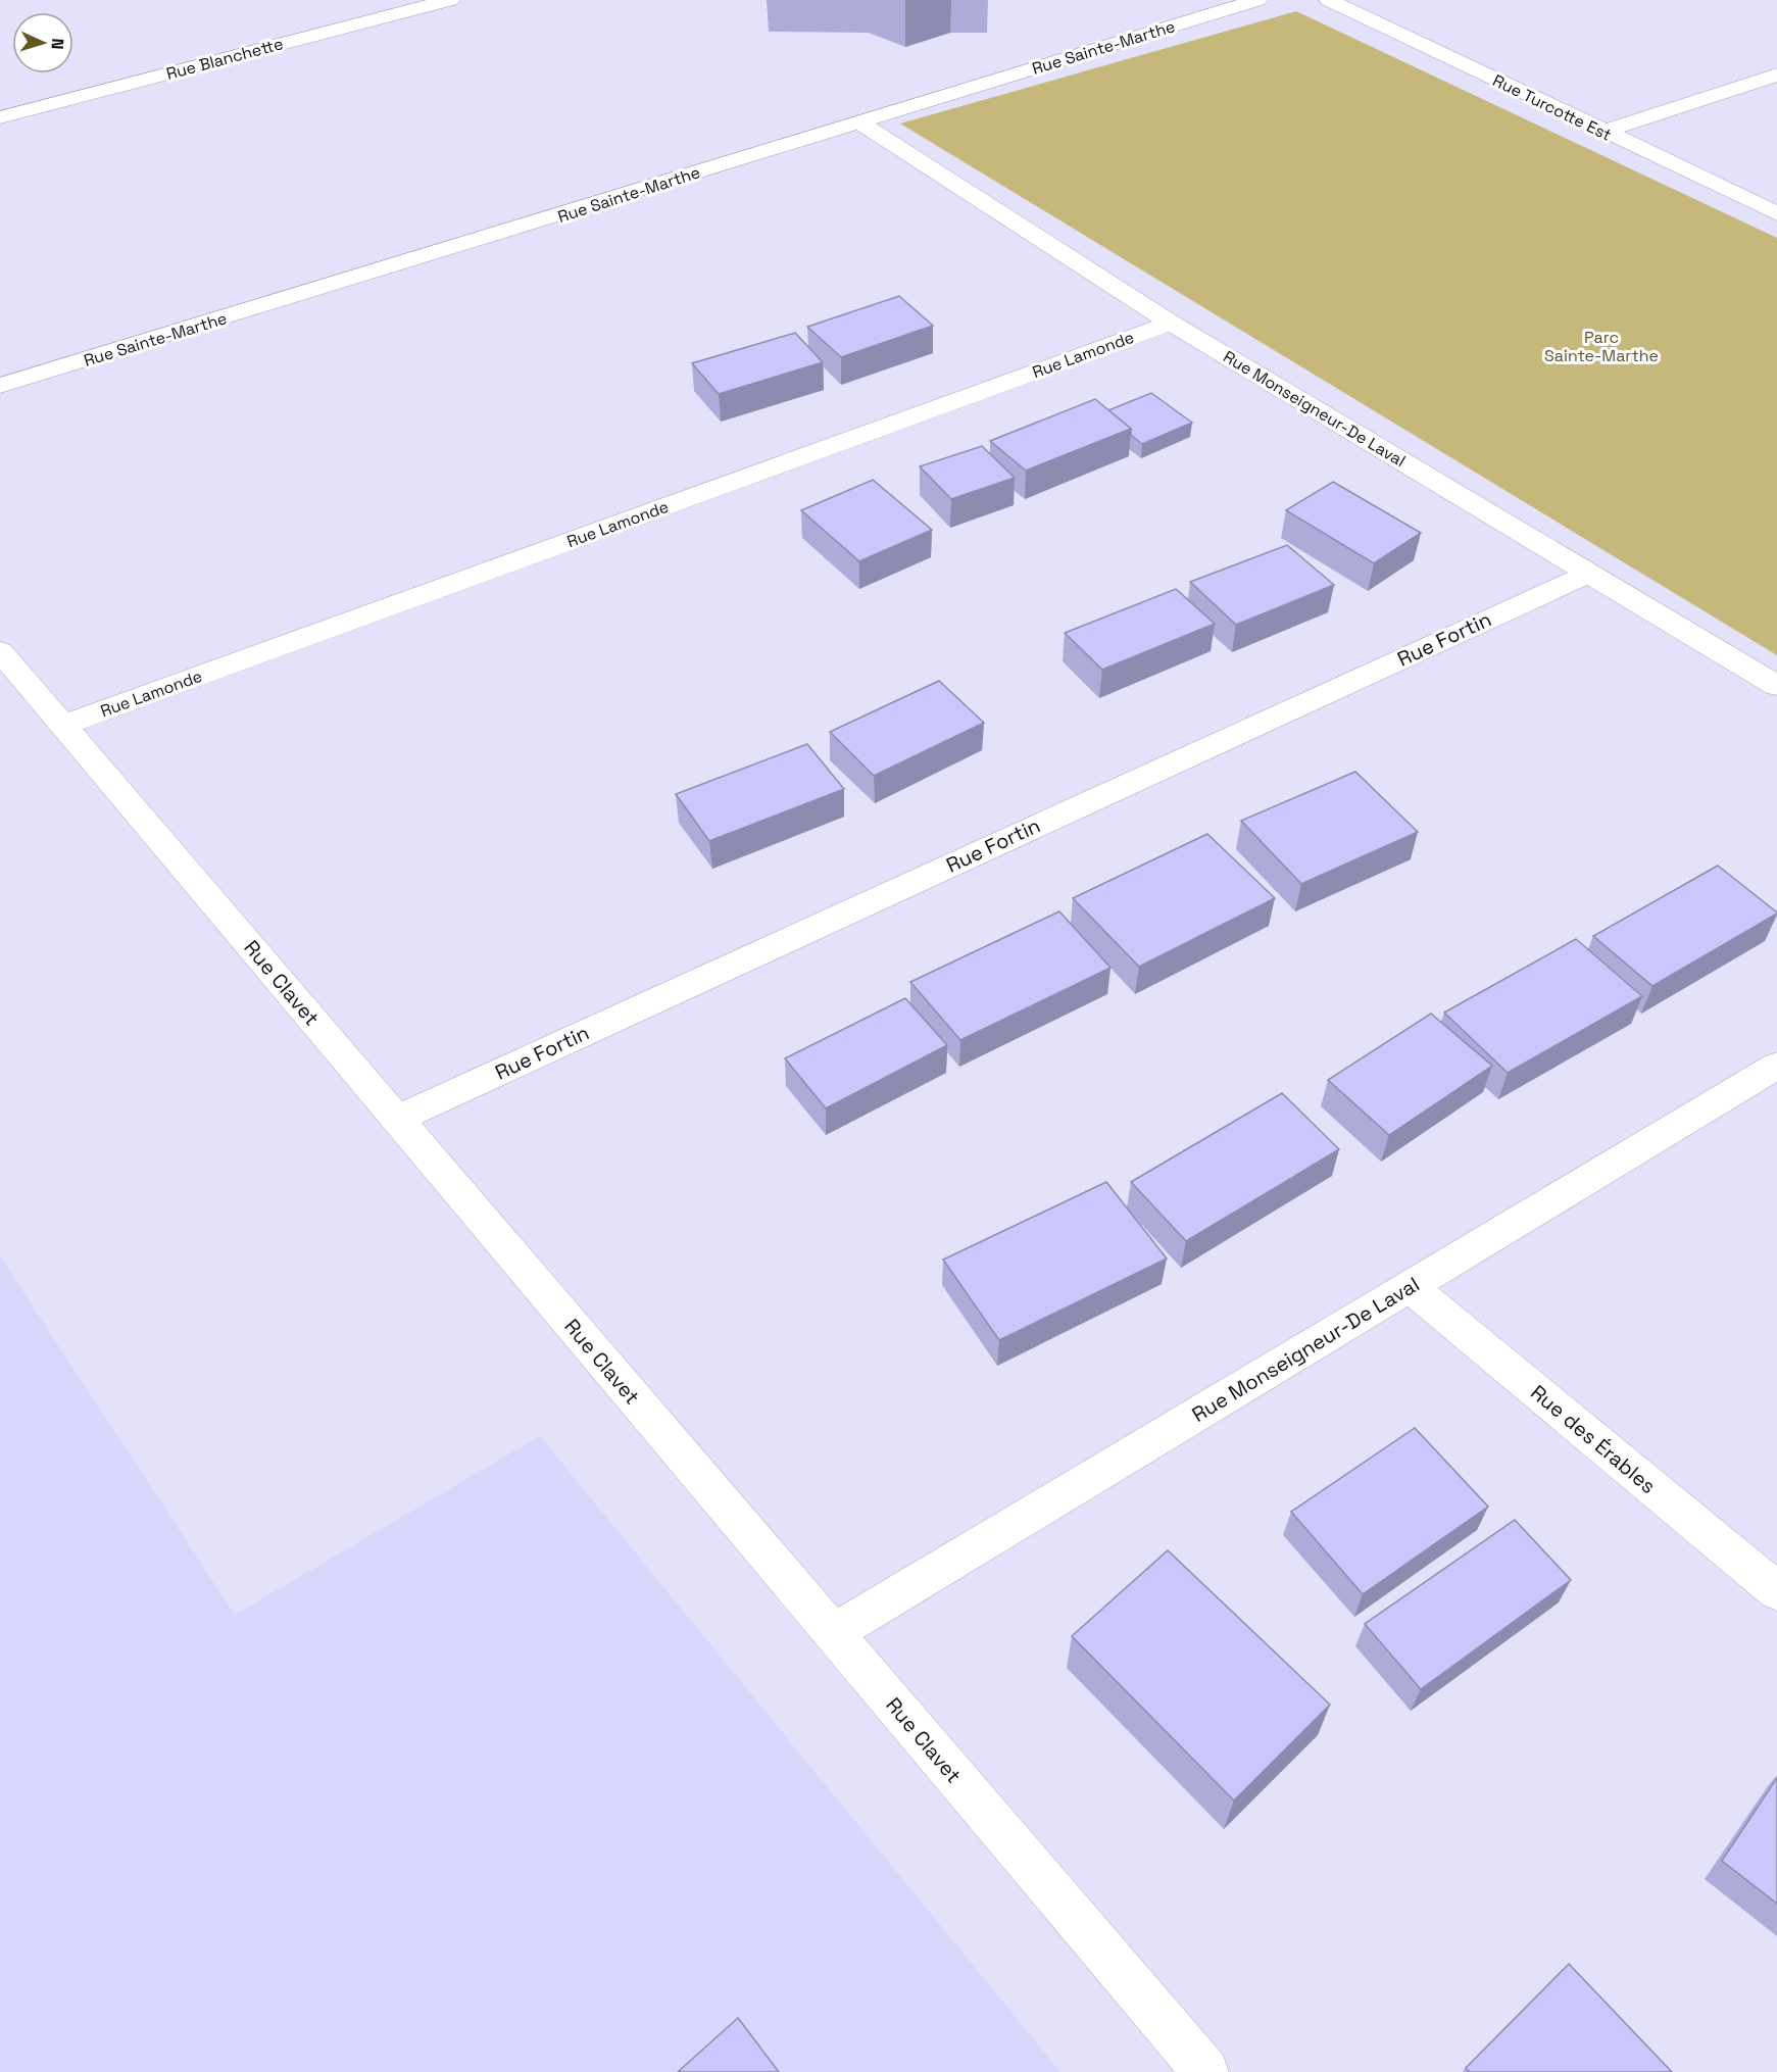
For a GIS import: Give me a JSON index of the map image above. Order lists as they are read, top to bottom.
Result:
{
  "streets": {
    "street": [
      "Rue Sainte-Marthe",
      "Rue Blanchette",
      "Rue Turcotte Est",
      "Rue Lamonde",
      "Rue Monseigneur-De Laval",
      "Rue Fortin",
      "Rue Clavet",
      "Rue des Érables"
    ]
  },
  "crossings": [
    ["Rue Sainte-Marthe", "Rue Monseigneur-De Laval"],
    ["Rue Lamonde", "Rue Monseigneur-De Laval"],
    ["Rue Lamonde", "Rue Clavet"],
    ["Rue Monseigneur-De Laval", "Rue Fortin"],
    ["Rue Monseigneur-De Laval", "Rue Clavet"],
    ["Rue Monseigneur-De Laval", "Rue des Érables"],
    ["Rue Fortin", "Rue Clavet"]
  ],
  "parks": ["Parc Sainte-Marthe"],
  "north": "right"
}
